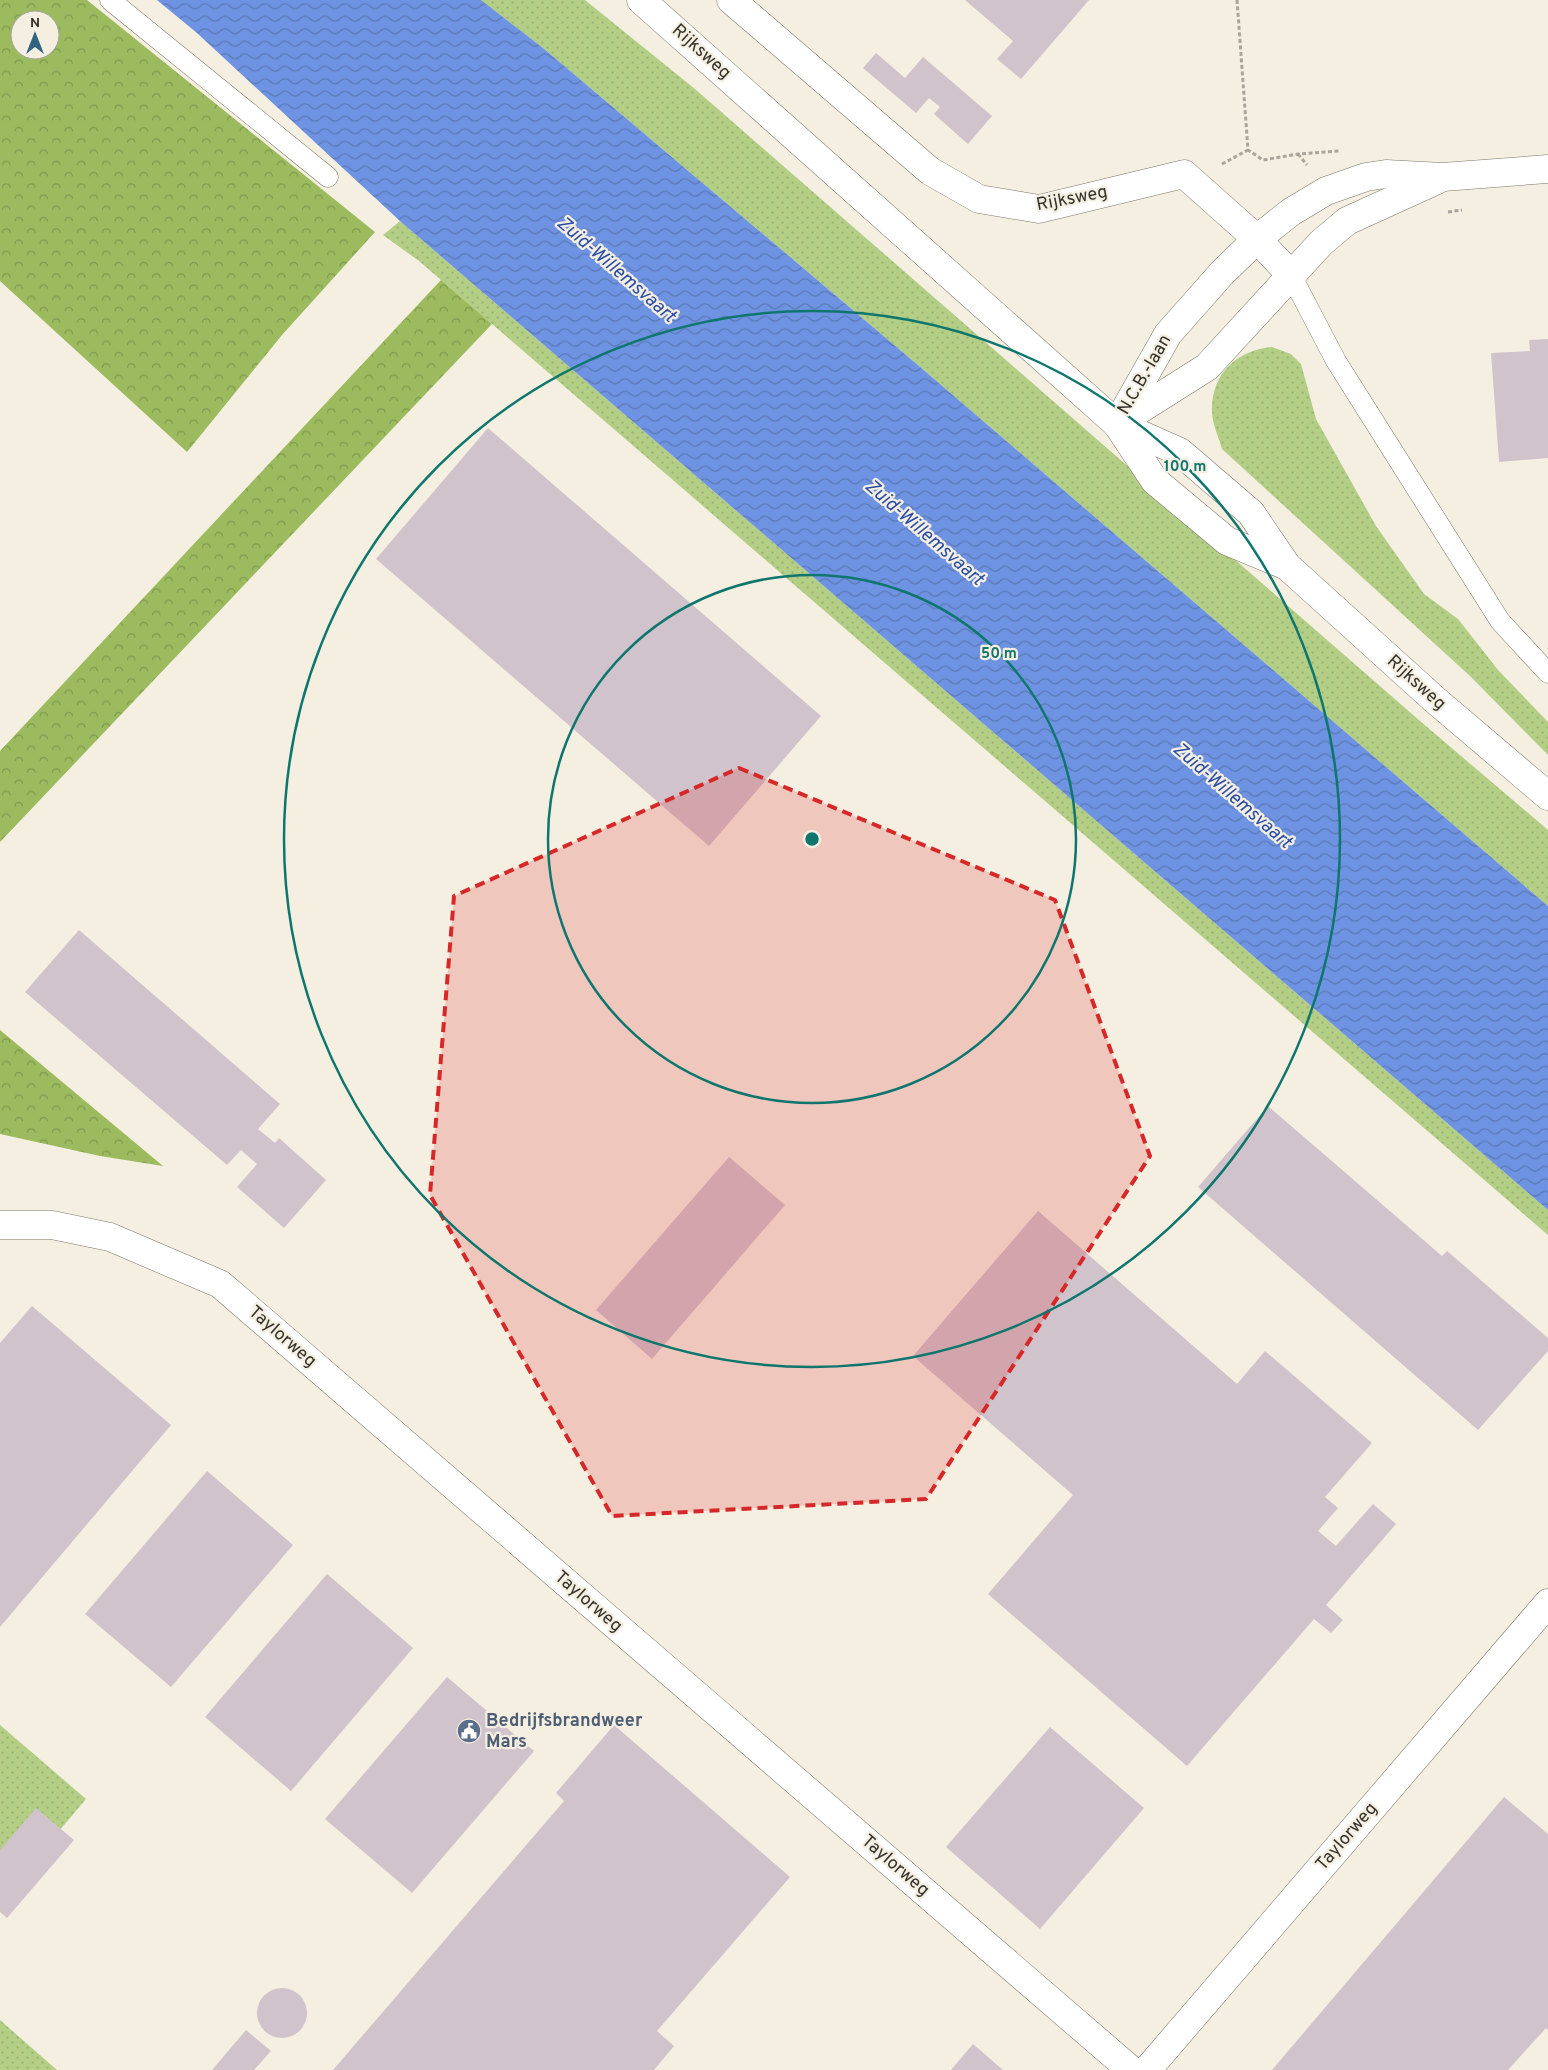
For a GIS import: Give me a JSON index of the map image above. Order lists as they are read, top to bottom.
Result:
{
  "streets": {
    "street": ["Rijksweg", "N.C.B.-laan", "Taylorweg"]
  },
  "crossings": [
    ["Rijksweg", "N.C.B.-laan"]
  ],
  "water": ["Zuid-Willemsvaart"],
  "places": {
    "public building": ["Bedrijfsbrandweer Mars"]
  },
  "north": "top",
  "rings": ["100 m", "50 m"]
}
